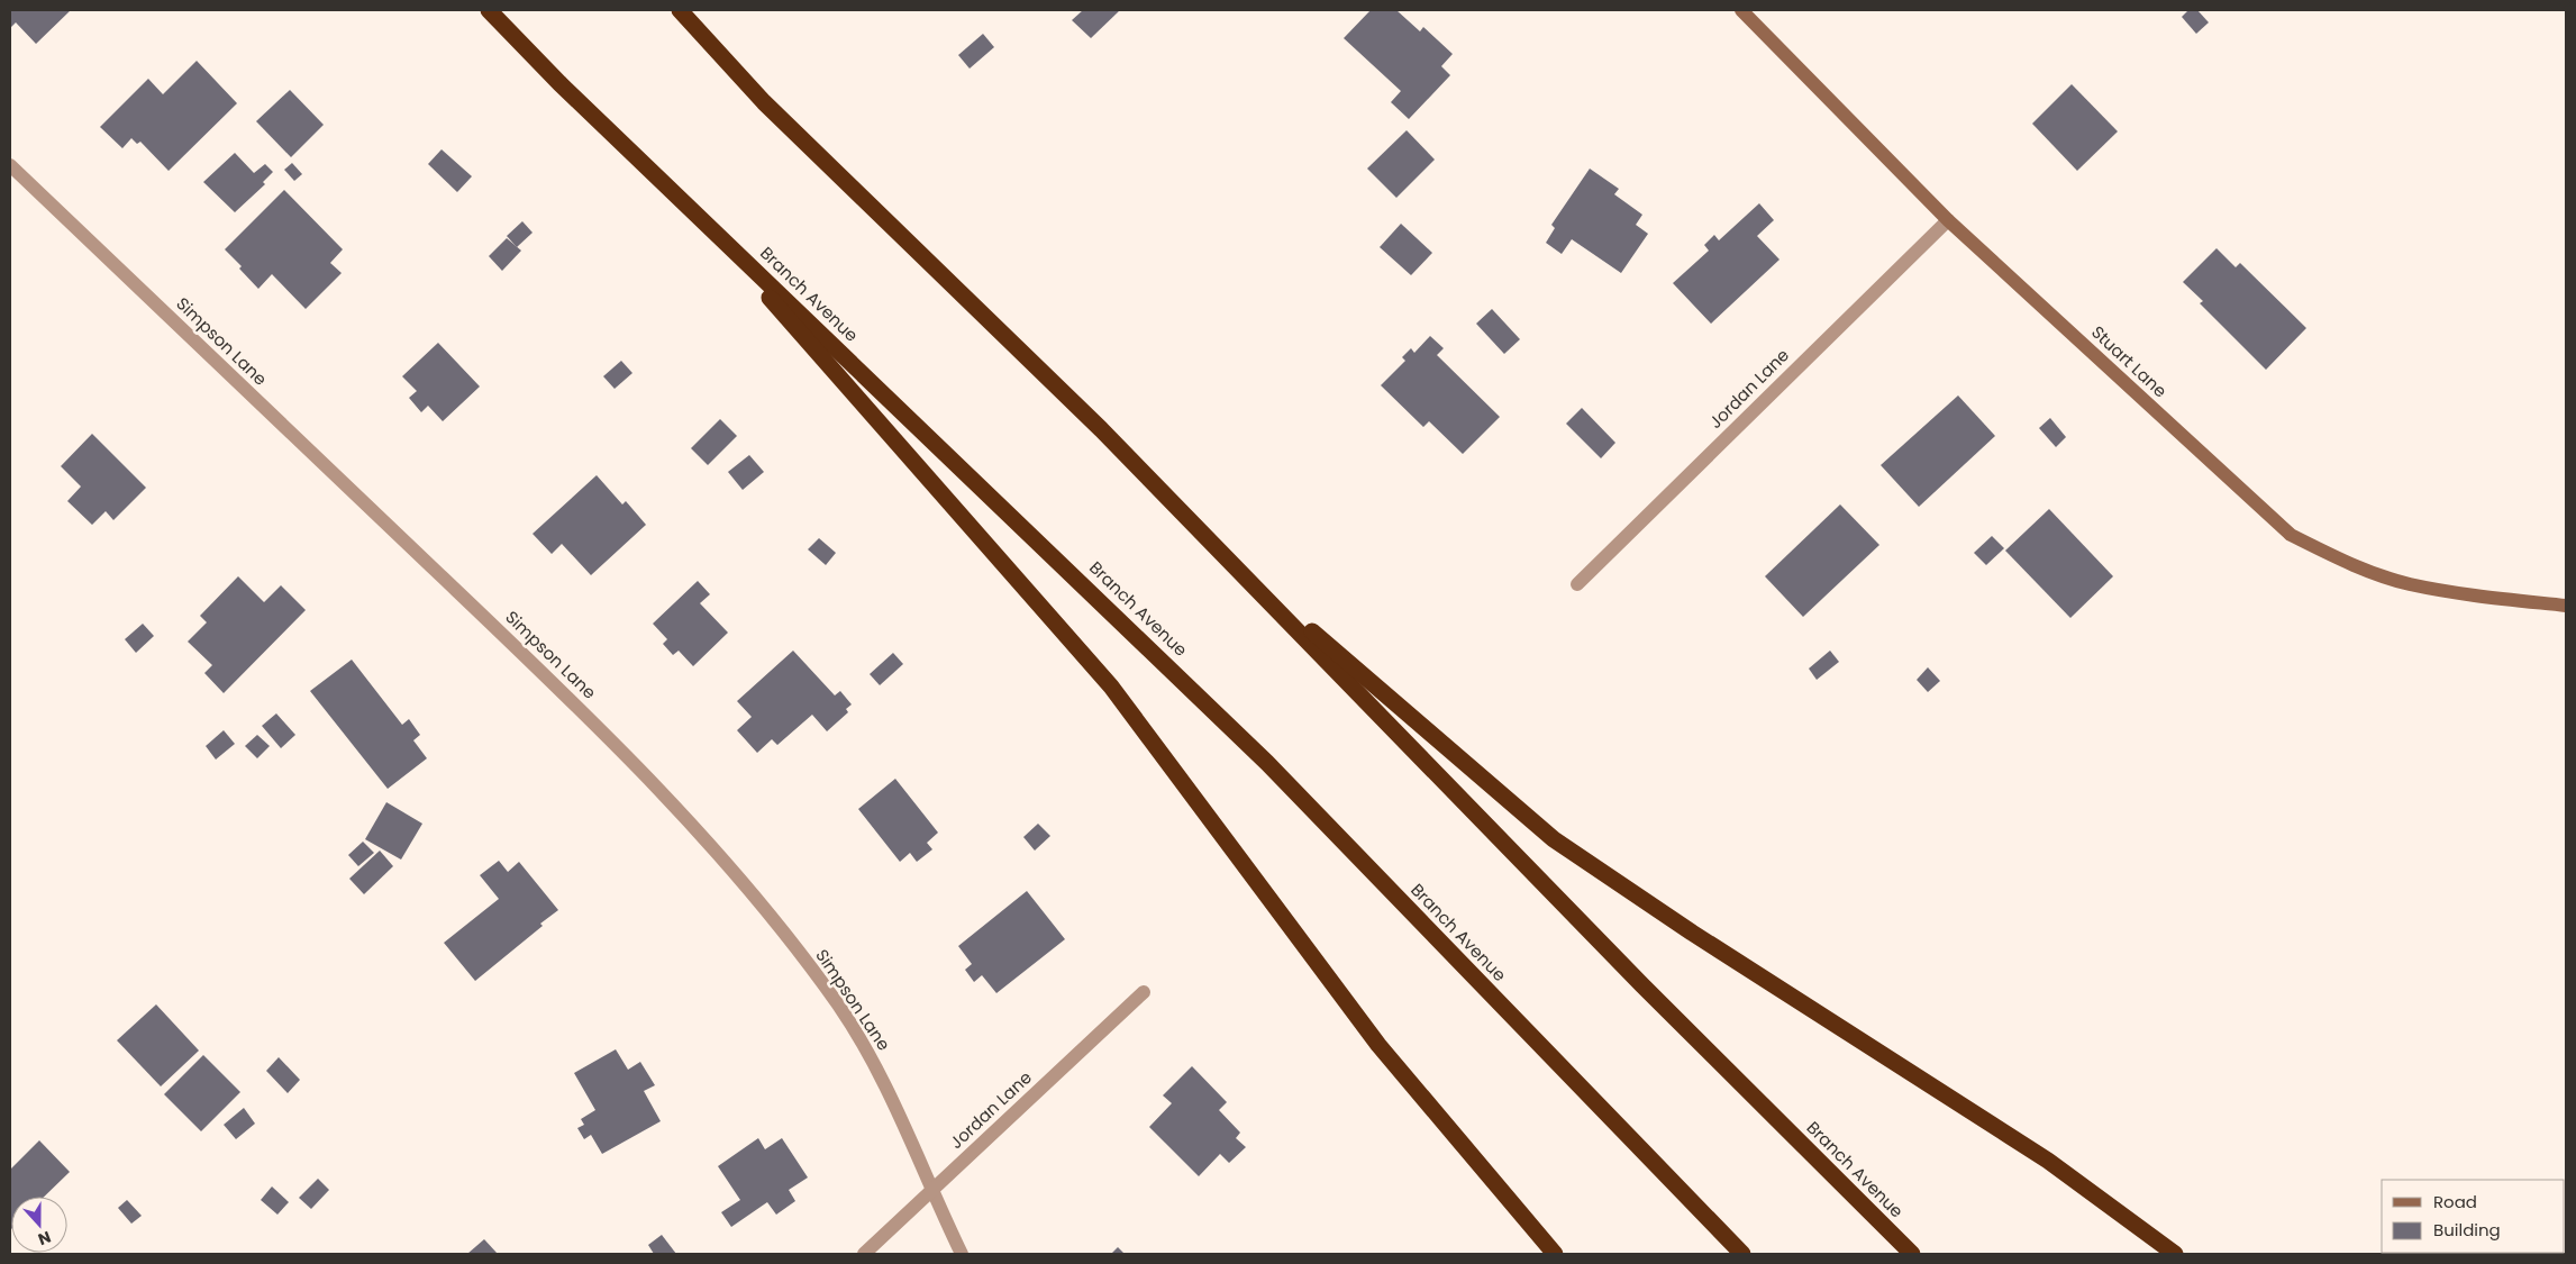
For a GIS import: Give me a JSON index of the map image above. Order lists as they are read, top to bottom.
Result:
{
  "streets": {
    "highway": ["Branch Avenue"],
    "street": ["Simpson Lane", "Stuart Lane", "Jordan Lane"]
  },
  "crossings": [
    ["Simpson Lane", "Jordan Lane"],
    ["Stuart Lane", "Jordan Lane"]
  ],
  "legend": ["Road", "Building"],
  "north": "bottom"
}
